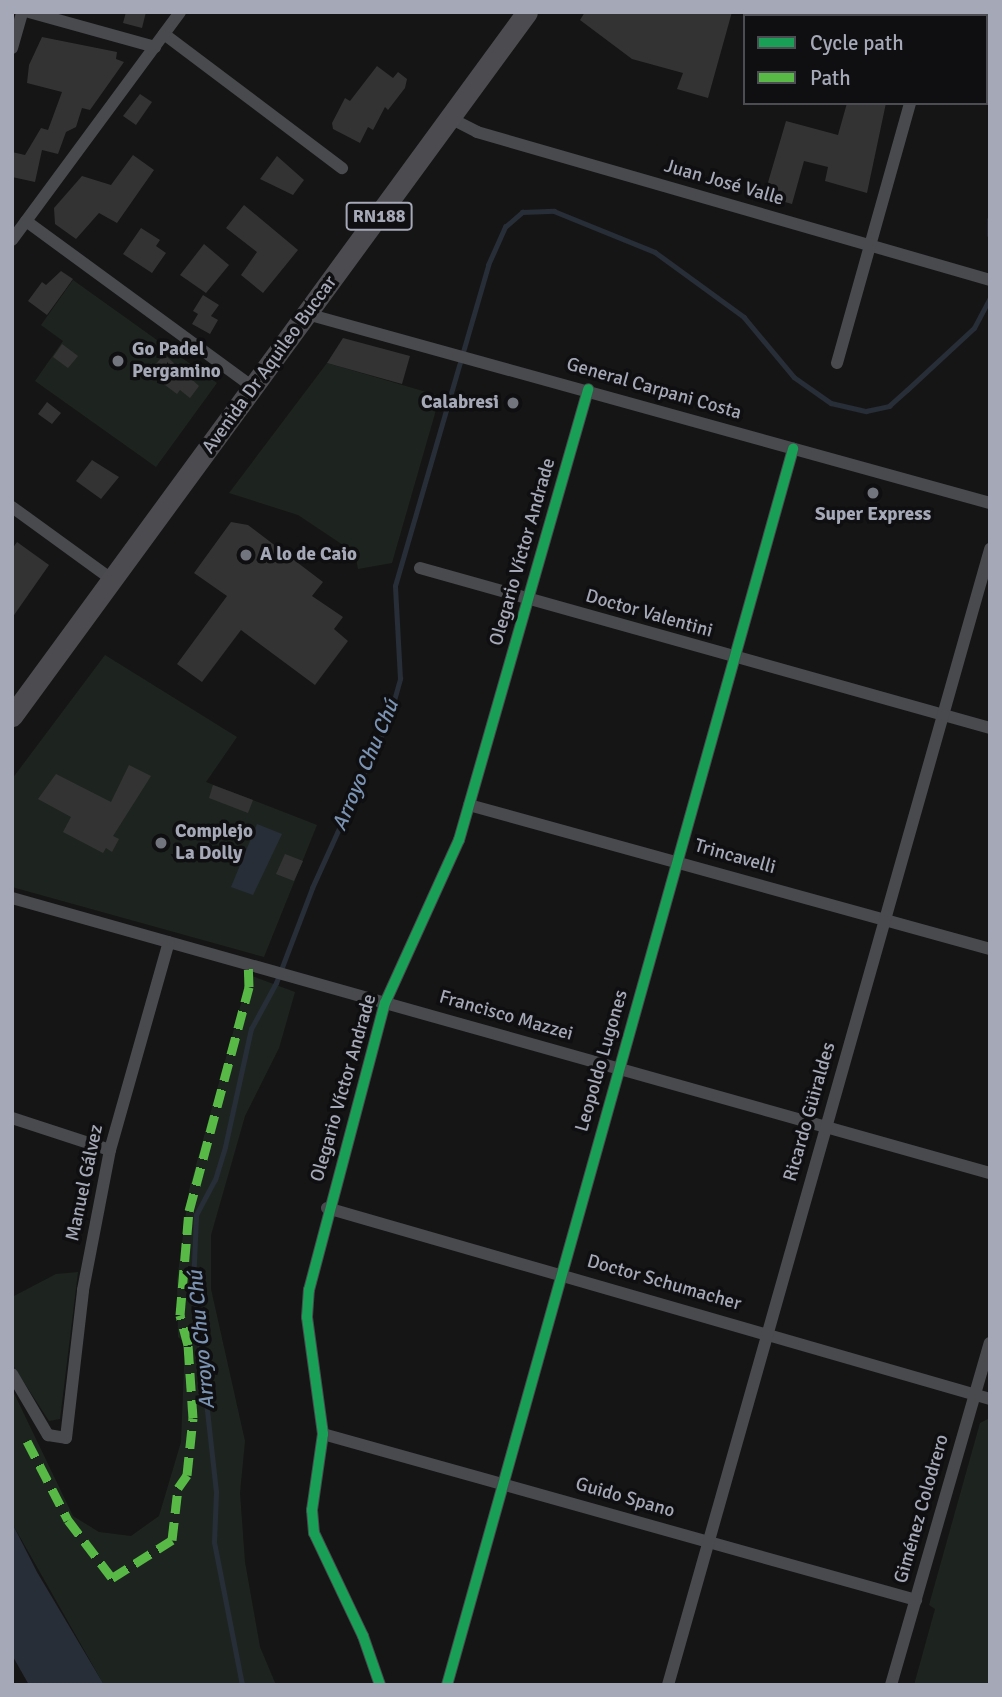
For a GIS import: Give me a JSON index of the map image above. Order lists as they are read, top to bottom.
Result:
{
  "streets": {
    "highway": ["RN188", "Avenida Dr Aquileo Buccar"],
    "street": [
      "Juan José Valle",
      "General Carpani Costa",
      "Olegario Víctor Andrade",
      "Doctor Valentini",
      "Trincavelli",
      "Francisco Mazzei",
      "Leopoldo Lugones",
      "Ricardo Güiraldes",
      "Manuel Gálvez",
      "Doctor Schumacher",
      "Guido Spano",
      "Giménez Colodrero"
    ]
  },
  "crossings": [
    ["Juan José Valle", "Avenida Dr Aquileo Buccar"],
    ["Avenida Dr Aquileo Buccar", "General Carpani Costa"],
    ["General Carpani Costa", "Olegario Víctor Andrade"],
    ["General Carpani Costa", "Leopoldo Lugones"],
    ["Olegario Víctor Andrade", "Doctor Valentini"],
    ["Olegario Víctor Andrade", "Trincavelli"],
    ["Olegario Víctor Andrade", "Francisco Mazzei"],
    ["Olegario Víctor Andrade", "Doctor Schumacher"],
    ["Olegario Víctor Andrade", "Guido Spano"],
    ["Doctor Valentini", "Leopoldo Lugones"],
    ["Doctor Valentini", "Ricardo Güiraldes"],
    ["Trincavelli", "Leopoldo Lugones"],
    ["Trincavelli", "Ricardo Güiraldes"],
    ["Francisco Mazzei", "Leopoldo Lugones"],
    ["Francisco Mazzei", "Ricardo Güiraldes"],
    ["Francisco Mazzei", "Manuel Gálvez"],
    ["Leopoldo Lugones", "Doctor Schumacher"],
    ["Leopoldo Lugones", "Guido Spano"],
    ["Ricardo Güiraldes", "Doctor Schumacher"],
    ["Ricardo Güiraldes", "Guido Spano"],
    ["Doctor Schumacher", "Giménez Colodrero"],
    ["Guido Spano", "Giménez Colodrero"]
  ],
  "water": ["Arroyo Chu Chú"],
  "places": [
    "Go Padel Pergamino",
    "Calabresi",
    "Super Express",
    "A lo de Caio",
    "Complejo La Dolly"
  ],
  "legend": ["Cycle path", "Path"]
}
